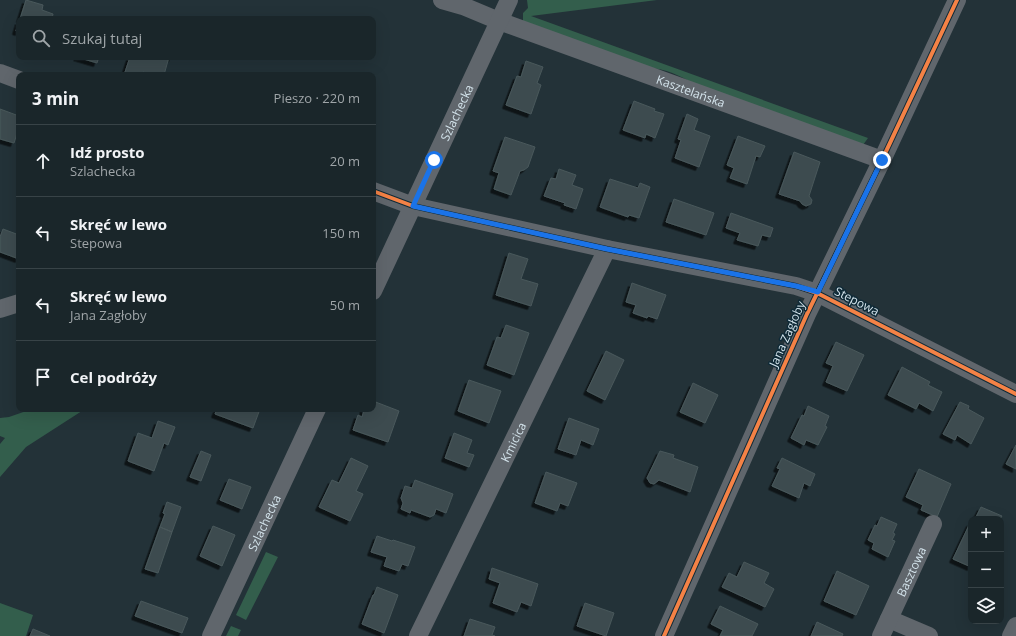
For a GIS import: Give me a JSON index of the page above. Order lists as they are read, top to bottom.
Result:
{
  "streets": {
    "street": [
      "Kasztelańska",
      "Szlachecka",
      "Stepowa",
      "Jana Zagłoby",
      "Kmicica",
      "Basztowa"
    ]
  },
  "crossings": [
    ["Kasztelańska", "Szlachecka"],
    ["Kasztelańska", "Jana Zagłoby"],
    ["Szlachecka", "Stepowa"],
    ["Stepowa", "Jana Zagłoby"],
    ["Stepowa", "Kmicica"]
  ],
  "page": {
    "search": "Szukaj tutaj",
    "heading": ["3 min", "Pieszo · 220 m"],
    "list": [
      ["Idź prosto", "Szlachecka", "20 m"],
      ["Skręć w lewo", "Stepowa", "150 m"],
      ["Skręć w lewo", "Jana Zagłoby", "50 m"],
      "Cel podróży"
    ],
    "map_buttons": ["+", "−"]
  }
}
